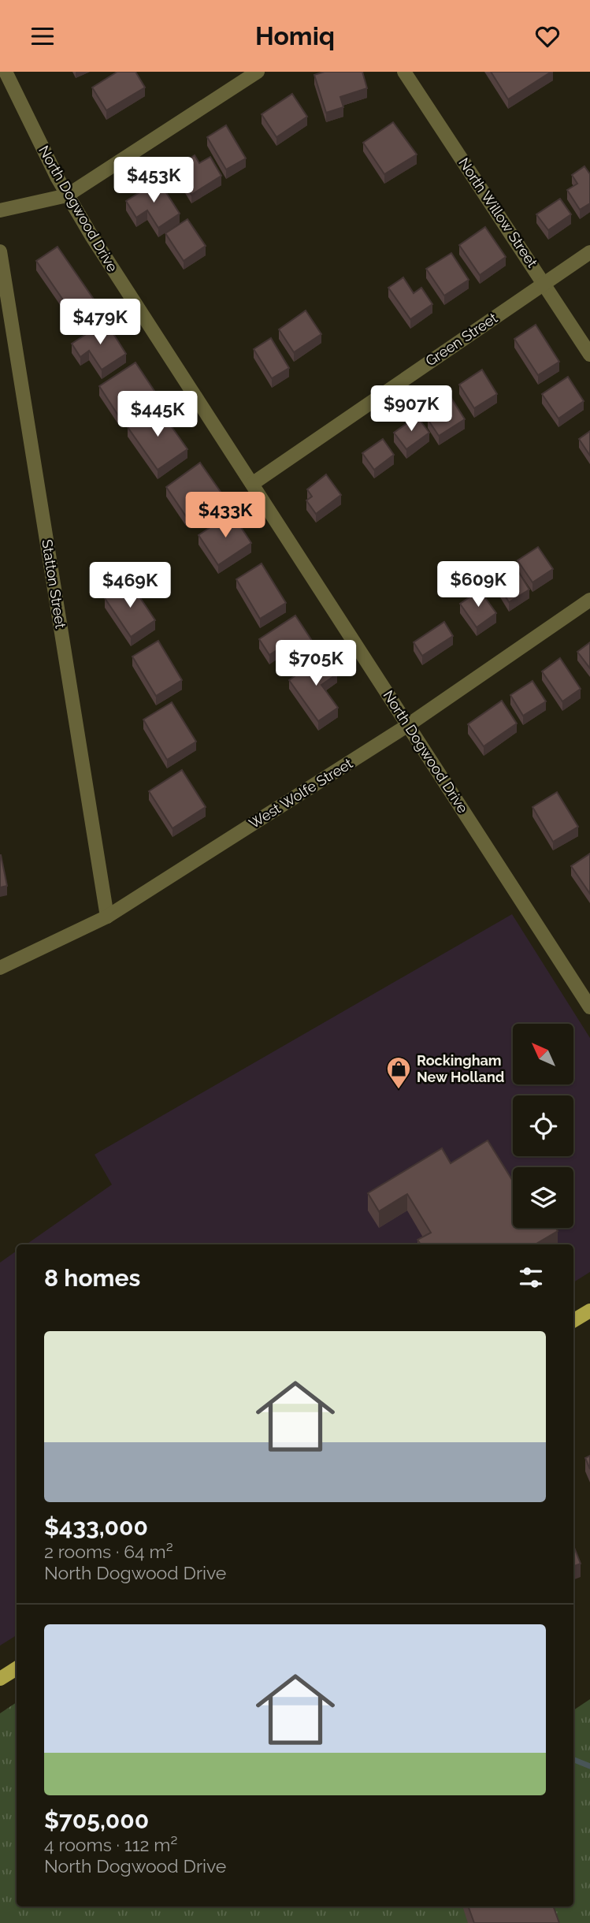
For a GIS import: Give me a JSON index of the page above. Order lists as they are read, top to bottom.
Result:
{
  "streets": {
    "street": [
      "North Dogwood Drive",
      "North Willow Street",
      "Green Street",
      "Statton Street",
      "West Wolfe Street"
    ]
  },
  "crossings": [
    ["North Dogwood Drive", "Green Street"],
    ["North Dogwood Drive", "West Wolfe Street"],
    ["North Willow Street", "Green Street"],
    ["Statton Street", "West Wolfe Street"]
  ],
  "places": {
    "shop": ["Rockingham New Holland"]
  },
  "north": "top left",
  "page": {
    "header": "Homiq",
    "price": [
      "$453K",
      "$479K",
      "$907K",
      "$445K",
      "$433K",
      "$609K",
      "$469K",
      "$705K"
    ],
    "heading": "8 homes",
    "list": [
      {
        "name": "$433,000",
        "note": "2 rooms · 64 m² · North Dogwood Drive"
      },
      {
        "name": "$705,000",
        "note": "4 rooms · 112 m² · North Dogwood Drive"
      }
    ]
  }
}
